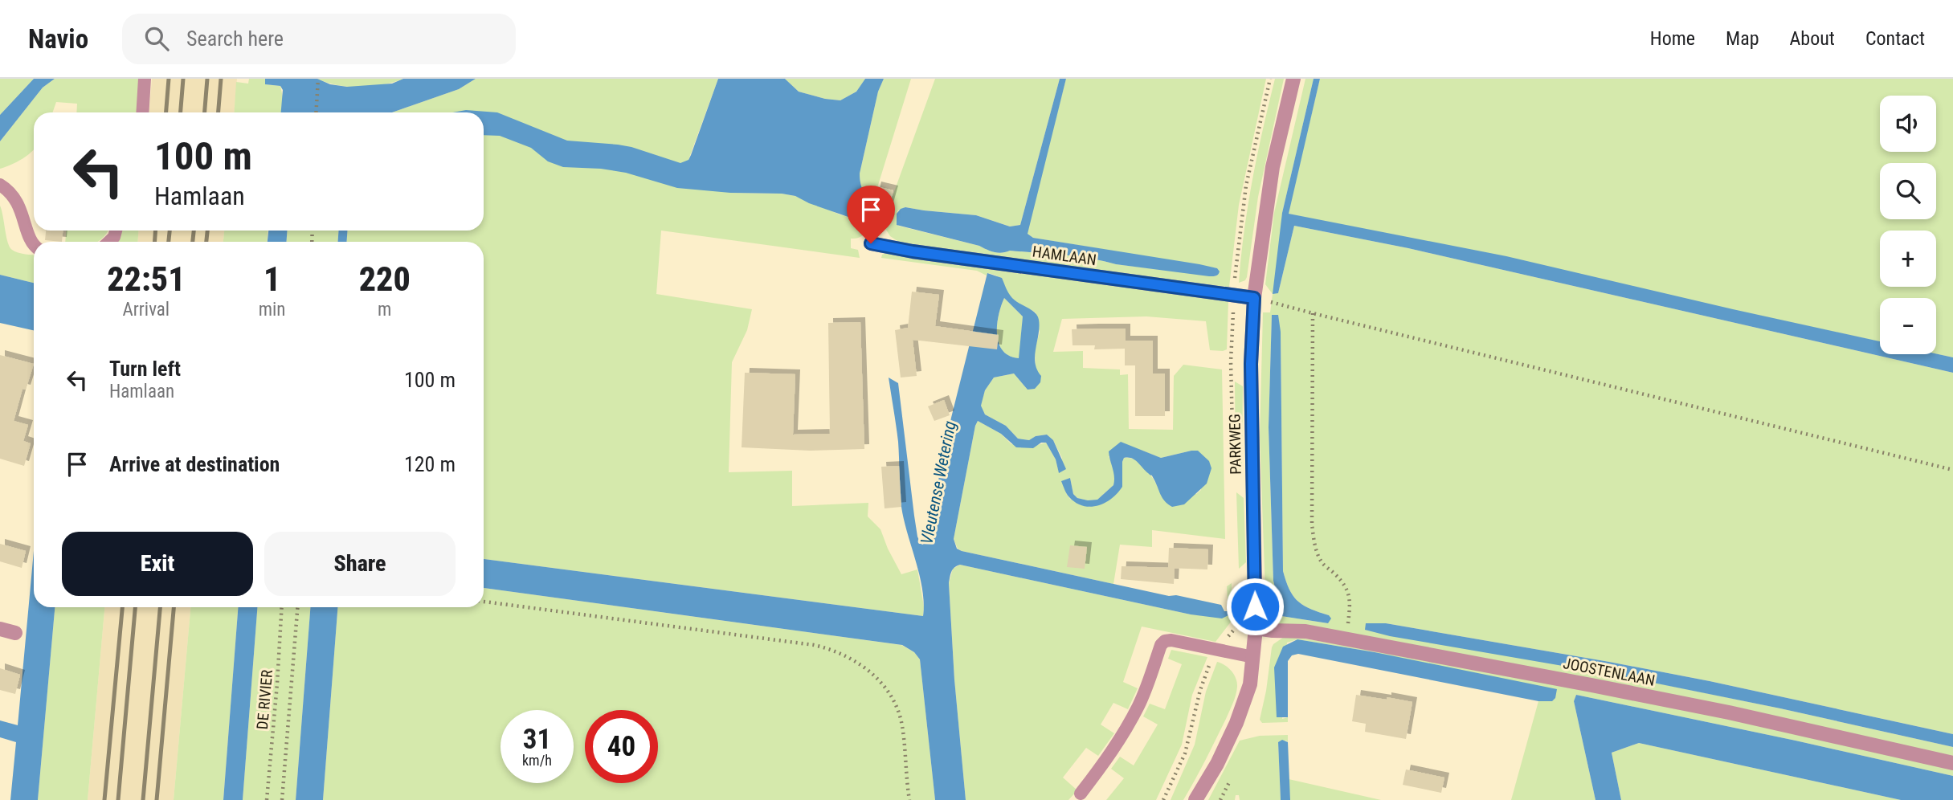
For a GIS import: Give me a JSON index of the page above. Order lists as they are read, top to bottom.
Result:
{
  "streets": {
    "street": ["HAMLAAN", "PARKWEG", "JOOSTENLAAN"],
    "path": ["DE RIVIER"]
  },
  "crossings": [
    ["HAMLAAN", "PARKWEG"],
    ["PARKWEG", "JOOSTENLAAN"]
  ],
  "water": ["Vleutense Wetering"],
  "page": {
    "header": "Navio",
    "search": "Search here",
    "nav": [
      "Home",
      "Map",
      "About",
      "Contact"
    ],
    "map_buttons": ["+", "−"],
    "turn": ["100 m", "Hamlaan"],
    "eta": [
      "22:51",
      "Arrival",
      "1",
      "min",
      "220",
      "m"
    ],
    "list": [
      {
        "name": "Turn left",
        "note": "Hamlaan",
        "value": "100 m"
      },
      {
        "name": "Arrive at destination",
        "value": "120 m"
      }
    ],
    "buttons": ["Exit", "Share"],
    "speed": "31 km/h",
    "limit": "40"
  }
}
